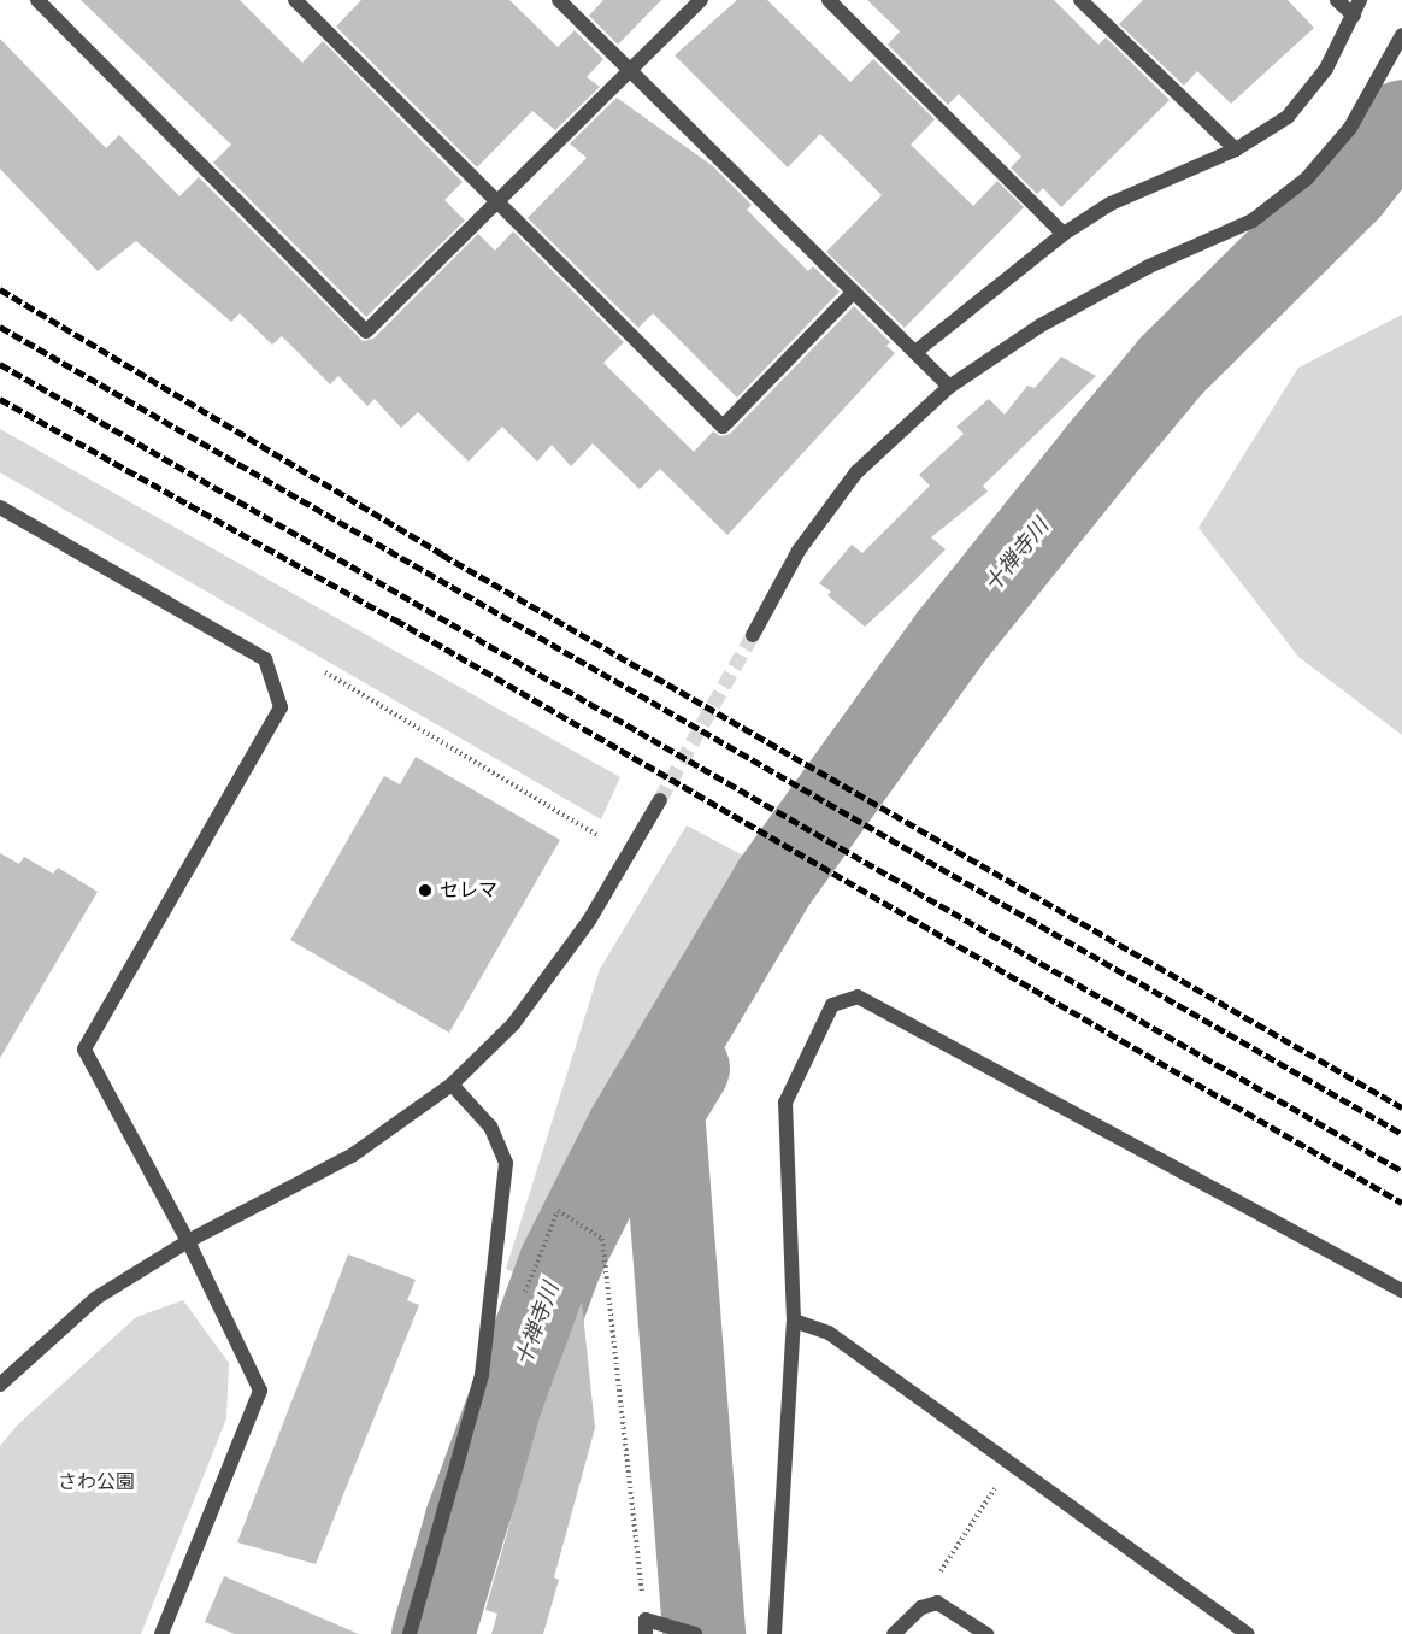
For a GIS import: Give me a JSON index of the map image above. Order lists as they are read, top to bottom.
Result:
{
  "water": ["十禅寺川"],
  "parks": ["さわ公園"],
  "places": ["セレマ"]
}
